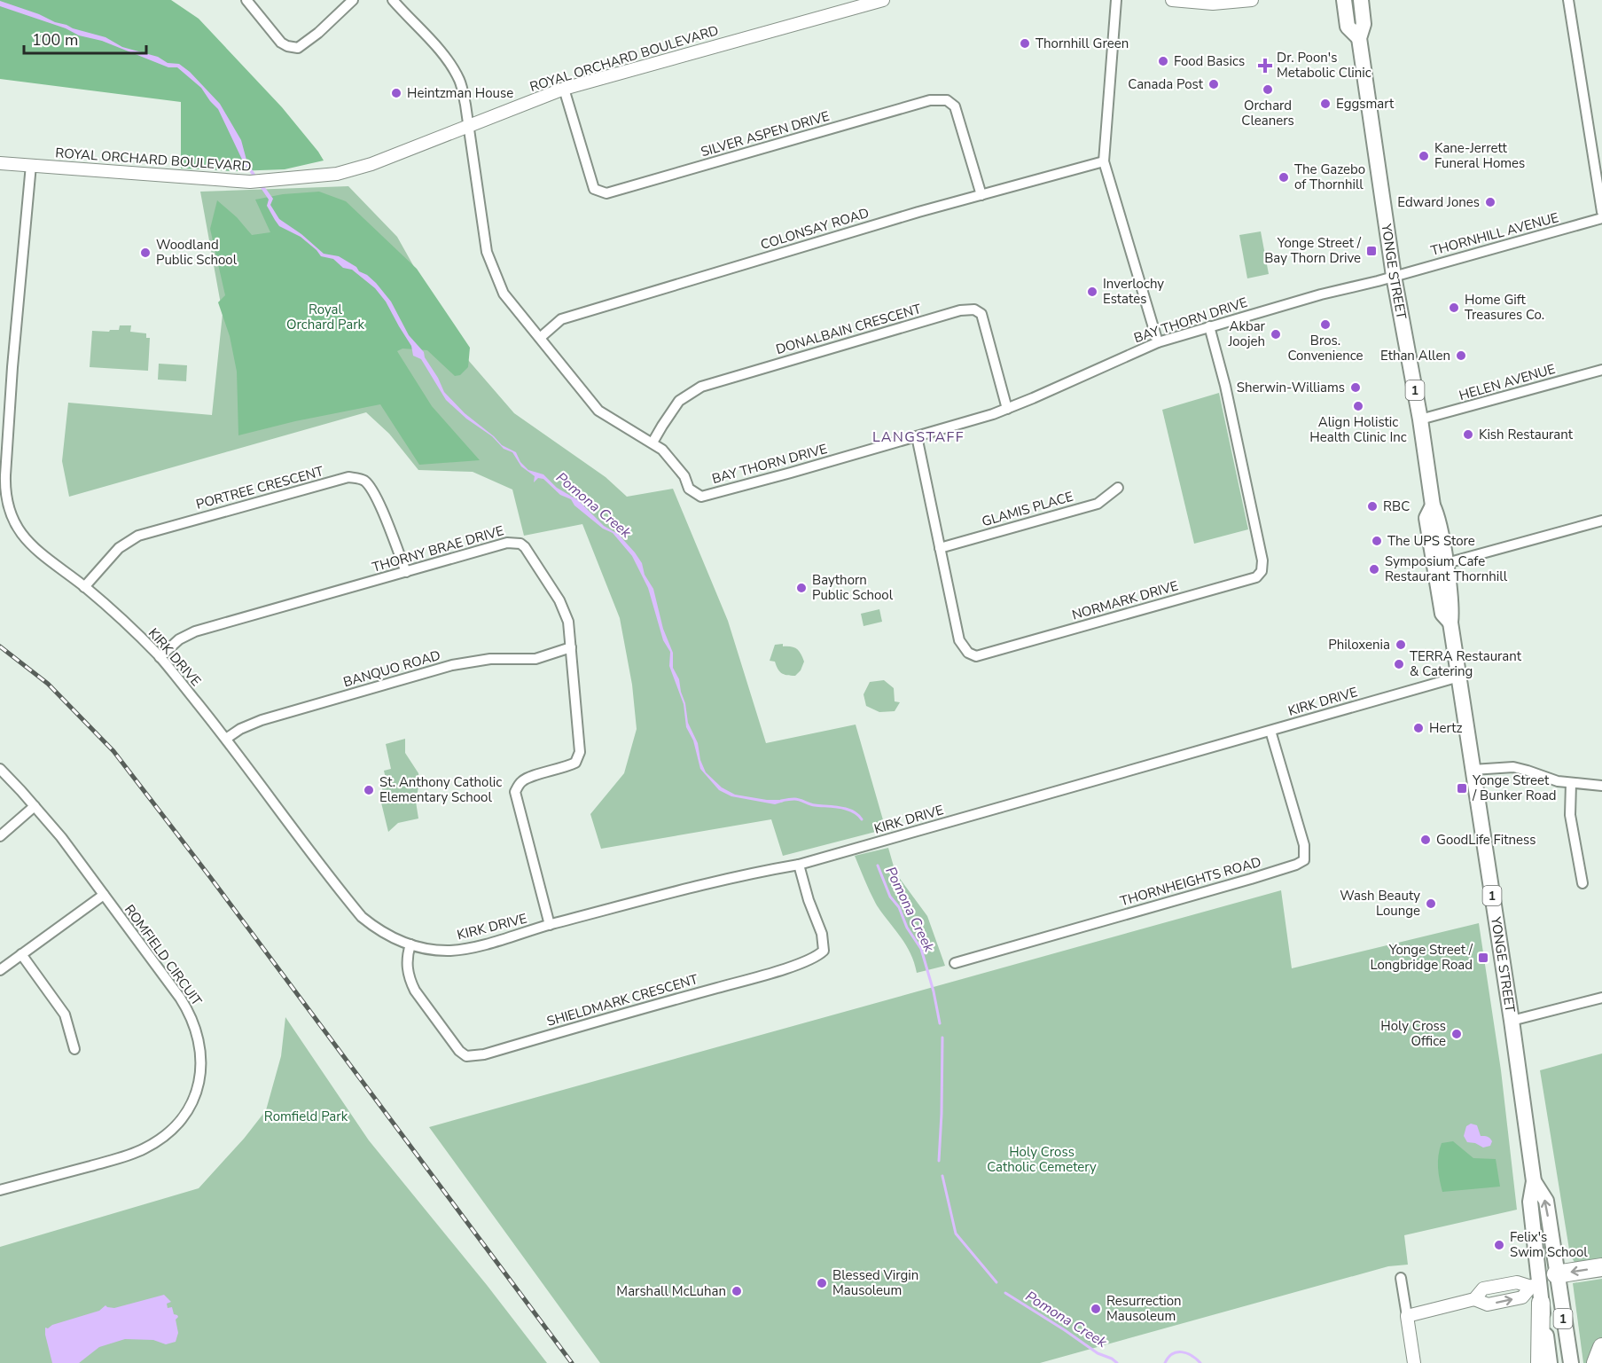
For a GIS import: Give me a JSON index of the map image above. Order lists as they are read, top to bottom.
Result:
{
  "streets": {
    "main road": ["YONGE STREET", "1"],
    "street": [
      "ROYAL ORCHARD BOULEVARD",
      "SILVER ASPEN DRIVE",
      "COLONSAY ROAD",
      "THORNHILL AVENUE",
      "BAY THORN DRIVE",
      "DONALBAIN CRESCENT",
      "HELEN AVENUE",
      "PORTREE CRESCENT",
      "GLAMIS PLACE",
      "THORNY BRAE DRIVE",
      "NORMARK DRIVE",
      "KIRK DRIVE",
      "BANQUO ROAD",
      "THORNHEIGHTS ROAD",
      "ROMFIELD CIRCUIT",
      "SHIELDMARK CRESCENT"
    ]
  },
  "crossings": [
    ["ROYAL ORCHARD BOULEVARD", "SILVER ASPEN DRIVE"],
    ["ROYAL ORCHARD BOULEVARD", "BAY THORN DRIVE"],
    ["ROYAL ORCHARD BOULEVARD", "KIRK DRIVE"],
    ["SILVER ASPEN DRIVE", "COLONSAY ROAD"],
    ["COLONSAY ROAD", "BAY THORN DRIVE"],
    ["THORNHILL AVENUE", "YONGE STREET"],
    ["THORNHILL AVENUE", "BAY THORN DRIVE"],
    ["YONGE STREET", "BAY THORN DRIVE"],
    ["YONGE STREET", "HELEN AVENUE"],
    ["YONGE STREET", "KIRK DRIVE"],
    ["BAY THORN DRIVE", "DONALBAIN CRESCENT"],
    ["BAY THORN DRIVE", "NORMARK DRIVE"],
    ["PORTREE CRESCENT", "THORNY BRAE DRIVE"],
    ["PORTREE CRESCENT", "KIRK DRIVE"],
    ["GLAMIS PLACE", "NORMARK DRIVE"],
    ["THORNY BRAE DRIVE", "KIRK DRIVE"],
    ["THORNY BRAE DRIVE", "BANQUO ROAD"],
    ["KIRK DRIVE", "BANQUO ROAD"],
    ["KIRK DRIVE", "THORNHEIGHTS ROAD"],
    ["KIRK DRIVE", "SHIELDMARK CRESCENT"]
  ],
  "districts": ["LANGSTAFF"],
  "water": ["Pomona Creek"],
  "parks": ["Royal Orchard Park", "Romfield Park", "Holy Cross Catholic Cemetery"],
  "places": {
    "other": [
      "Thornhill Green",
      "Food Basics",
      "Canada Post",
      "Orchard Cleaners",
      "Heintzman House",
      "Eggsmart",
      "Kane-Jerrett Funeral Homes",
      "The Gazebo of Thornhill",
      "Edward Jones",
      "Woodland Public School",
      "Inverlochy Estates",
      "Home Gift Treasures Co.",
      "Bros. Convenience",
      "Akbar Joojeh",
      "Ethan Allen",
      "Sherwin-Williams",
      "Align Holistic Health Clinic Inc",
      "Kish Restaurant",
      "RBC",
      "The UPS Store",
      "Symposium Cafe Restaurant Thornhill",
      "Baythorn Public School",
      "Philoxenia",
      "TERRA Restaurant & Catering",
      "Hertz",
      "St. Anthony Catholic Elementary School",
      "GoodLife Fitness",
      "Wash Beauty Lounge",
      "Holy Cross Office",
      "Felix's Swim School",
      "Blessed Virgin Mausoleum",
      "Marshall McLuhan",
      "Resurrection Mausoleum"
    ],
    "health": ["Dr. Poon's Metabolic Clinic"],
    "transit": ["Yonge Street / Bay Thorn Drive", "Yonge Street / Bunker Road", "Yonge Street / Longbridge Road"]
  },
  "scale_bar": "100 m"
}
